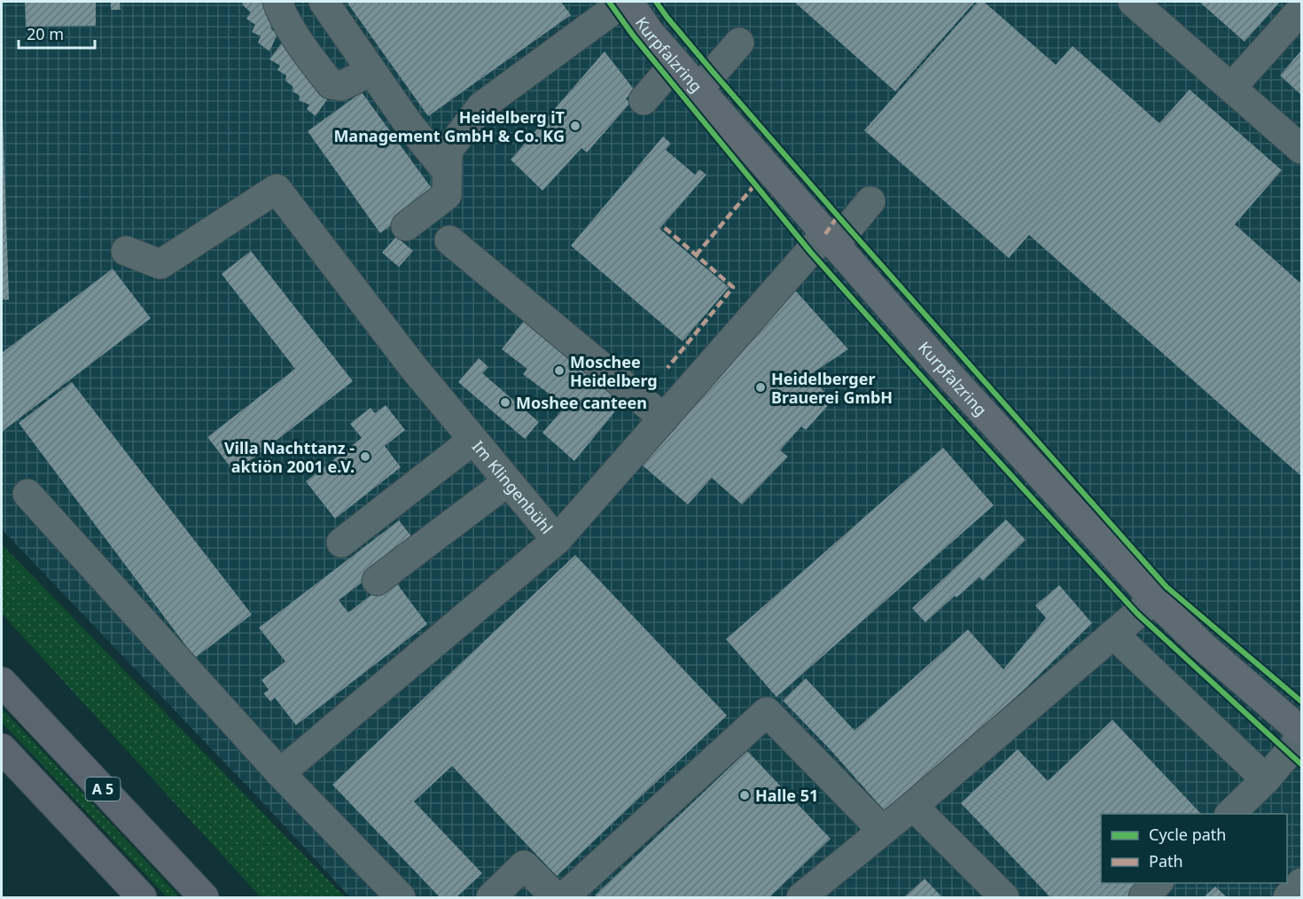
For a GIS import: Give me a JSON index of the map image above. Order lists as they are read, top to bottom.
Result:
{
  "streets": {
    "highway": ["A 5"],
    "main road": ["Kurpfalzring"],
    "street": ["Im Klingenbühl"]
  },
  "crossings": [
    ["Kurpfalzring", "Im Klingenbühl"]
  ],
  "places": [
    "Heidelberg iT Management GmbH & Co. KG",
    "Moschee Heidelberg",
    "Heidelberger Brauerei GmbH",
    "Moshee canteen",
    "Villa Nachttanz - aktiön 2001 e.V.",
    "Halle 51"
  ],
  "legend": ["Cycle path", "Path"],
  "scale_bar": "20 m"
}
